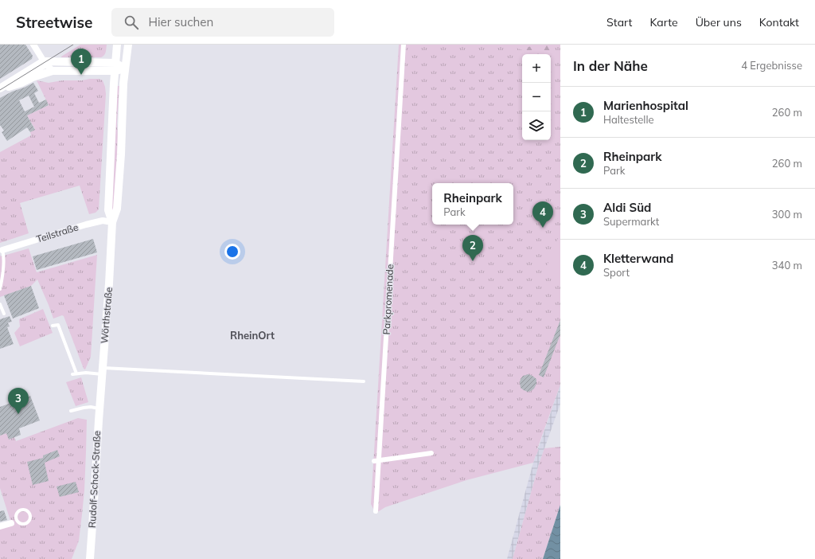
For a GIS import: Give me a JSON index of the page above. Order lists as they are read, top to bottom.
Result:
{
  "streets": {
    "street": [
      "Teilstraße",
      "Parkpromenade",
      "Wörthstraße",
      "Rudolf-Schock-Straße"
    ]
  },
  "crossings": [
    ["Teilstraße", "Wörthstraße"],
    ["Wörthstraße", "Rudolf-Schock-Straße"]
  ],
  "districts": ["RheinOrt"],
  "page": {
    "header": "Streetwise",
    "search": "Hier suchen",
    "nav": [
      "Start",
      "Karte",
      "Über uns",
      "Kontakt"
    ],
    "heading": ["In der Nähe", "4 Ergebnisse"],
    "pins": [
      "1",
      "4",
      "2",
      "3"
    ],
    "map_buttons": ["+", "−"],
    "list": [
      {
        "mark": "1",
        "name": "Marienhospital",
        "note": "Haltestelle",
        "value": "260 m"
      },
      {
        "mark": "2",
        "name": "Rheinpark",
        "note": "Park",
        "value": "260 m"
      },
      {
        "mark": "3",
        "name": "Aldi Süd",
        "note": "Supermarkt",
        "value": "300 m"
      },
      {
        "mark": "4",
        "name": "Kletterwand",
        "note": "Sport",
        "value": "340 m"
      }
    ],
    "popup": ["Rheinpark", "Park"]
  }
}
